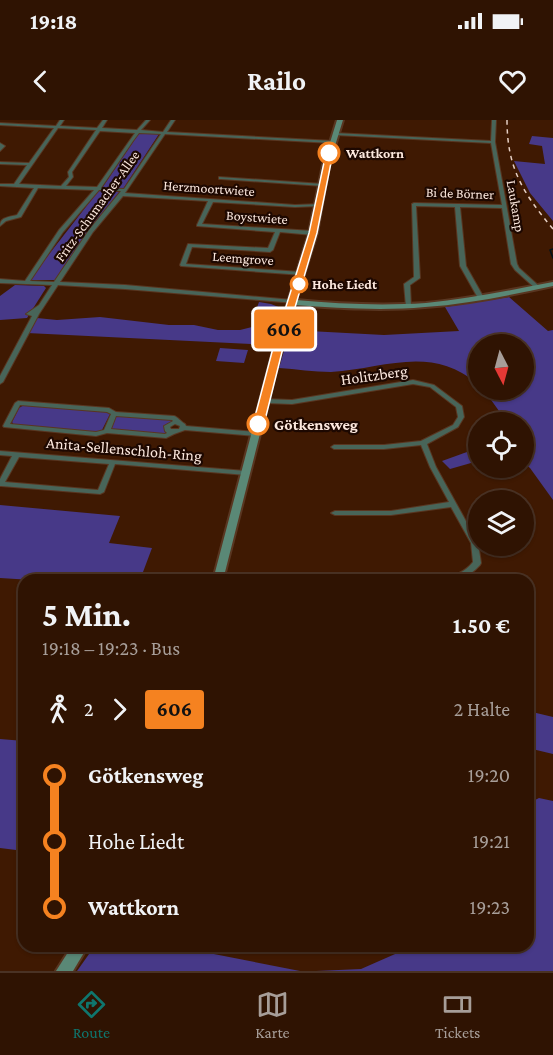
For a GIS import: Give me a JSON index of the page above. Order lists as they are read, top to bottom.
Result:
{
  "streets": {
    "street": [
      "Herzmoortwiete",
      "Bi de Börner",
      "Fritz-Schumacher-Allee",
      "Laukamp",
      "Boystwiete",
      "Leemgrove",
      "Holitzberg",
      "Anita-Sellenschloh-Ring"
    ]
  },
  "crossings": [
    ["Herzmoortwiete", "Fritz-Schumacher-Allee"],
    ["Herzmoortwiete", "Boystwiete"],
    ["Bi de Börner", "Laukamp"],
    ["Boystwiete", "Leemgrove"]
  ],
  "places": ["Wattkorn", "Hohe Liedt", "Götkensweg"],
  "lines": ["bus line 606"],
  "north": "bottom",
  "page": {
    "status": "19:18",
    "header": "Railo",
    "on_map": "606",
    "heading": ["5 Min.", "19:18 – 19:23 · Bus", "1.50 €"],
    "legs": ["2", "606", "2 Halte"],
    "list": [
      {
        "name": "Götkensweg",
        "value": "19:20"
      },
      {
        "name": "Hohe Liedt",
        "value": "19:21"
      },
      {
        "name": "Wattkorn",
        "value": "19:23"
      }
    ],
    "tabs": ["Route", "Karte", "Tickets"]
  }
}
